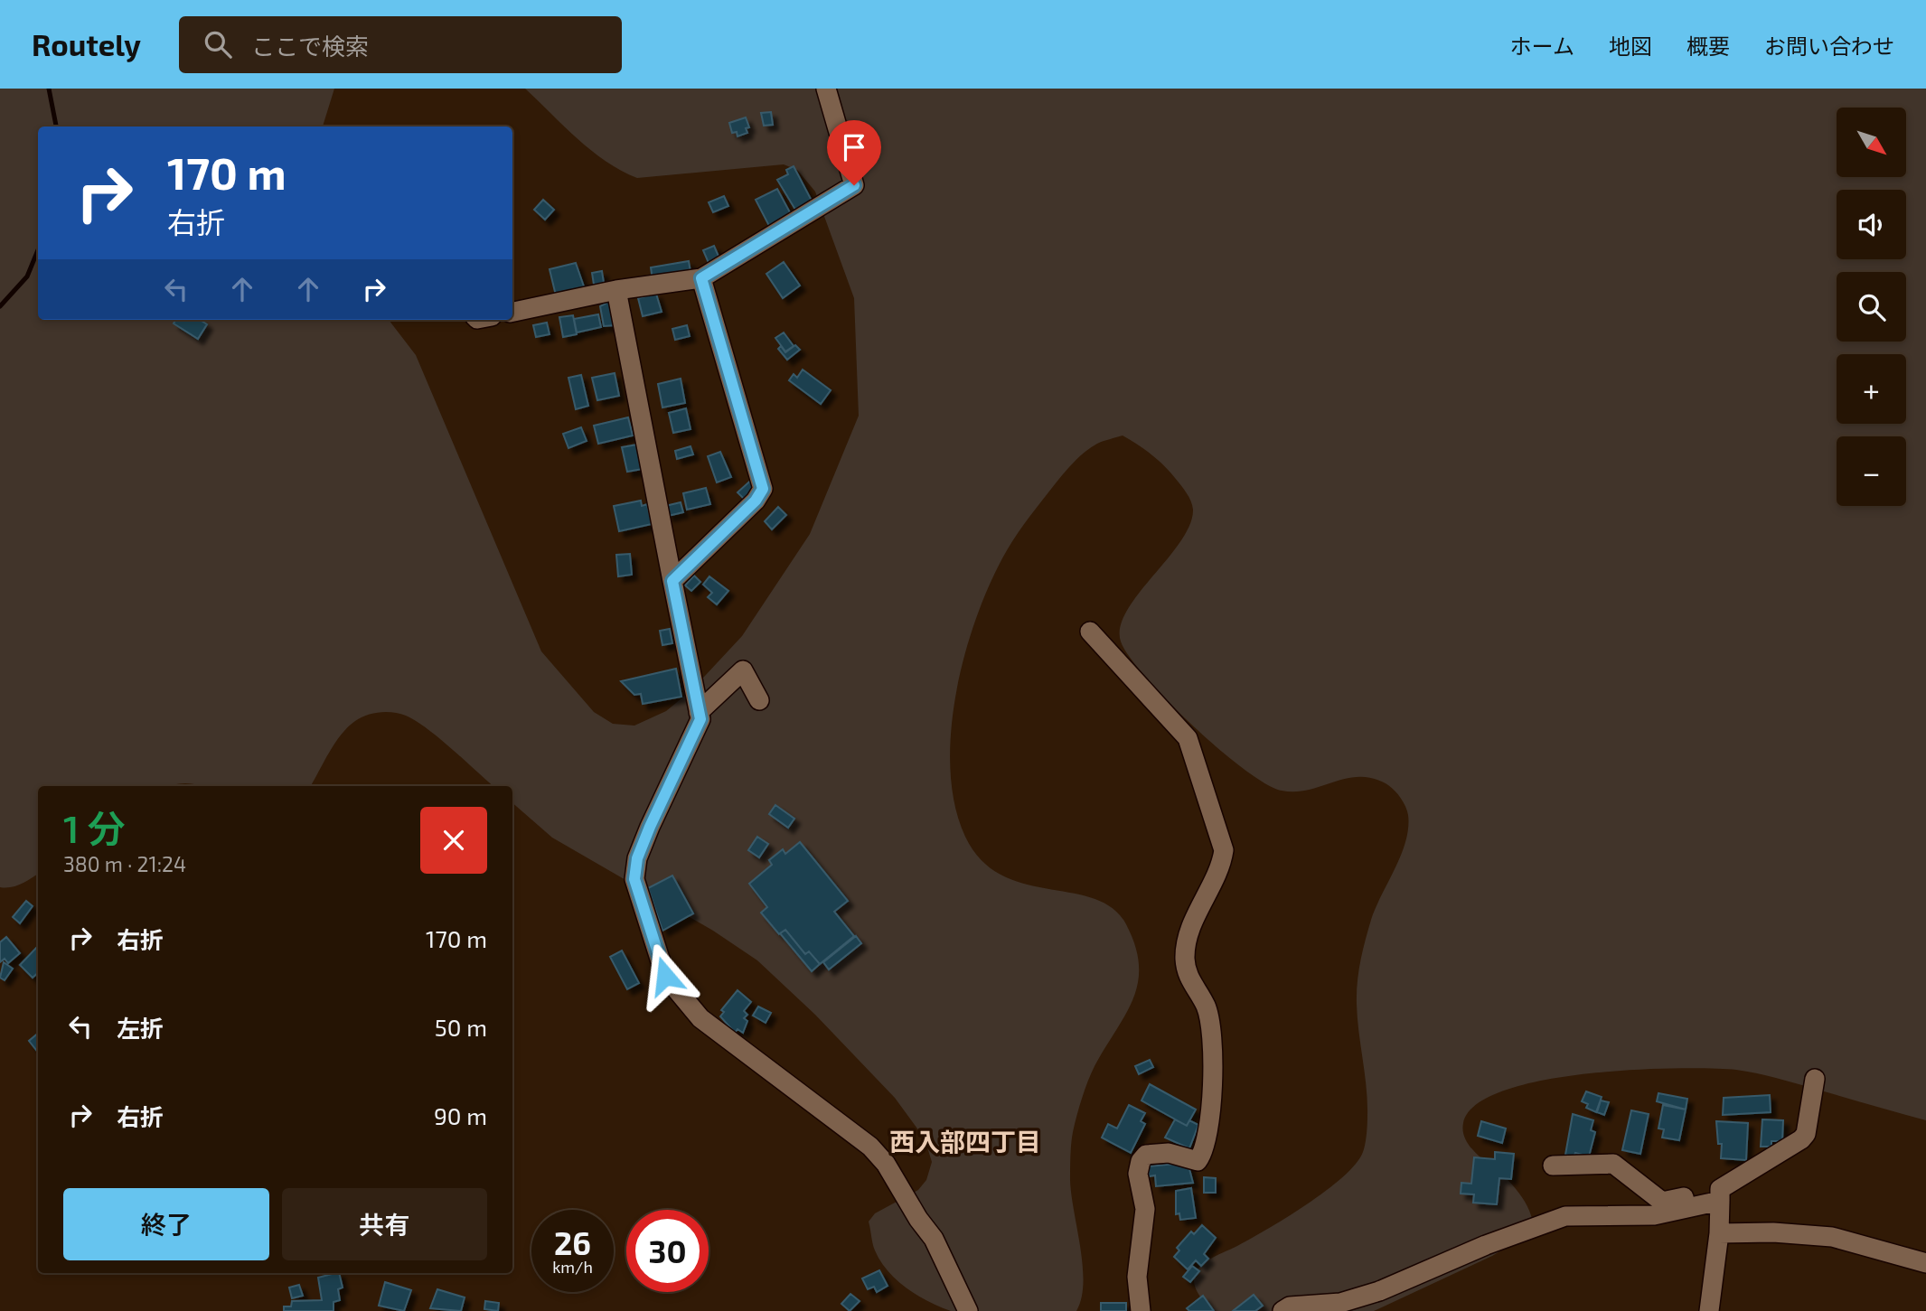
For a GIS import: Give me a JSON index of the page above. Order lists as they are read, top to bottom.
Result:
{
  "districts": ["西入部四丁目"],
  "north": "bottom right",
  "page": {
    "header": "Routely",
    "search": "ここで検索",
    "nav": [
      "ホーム",
      "地図",
      "概要",
      "お問い合わせ"
    ],
    "map_buttons": ["+", "−"],
    "turn": ["170 m", "右折"],
    "heading": ["1 分", "380 m · 21:24"],
    "list": [
      {
        "name": "右折",
        "value": "170 m"
      },
      {
        "name": "左折",
        "value": "50 m"
      },
      {
        "name": "右折",
        "value": "90 m"
      }
    ],
    "buttons": ["終了", "共有"],
    "speed": "26 km/h",
    "limit": "30"
  }
}
